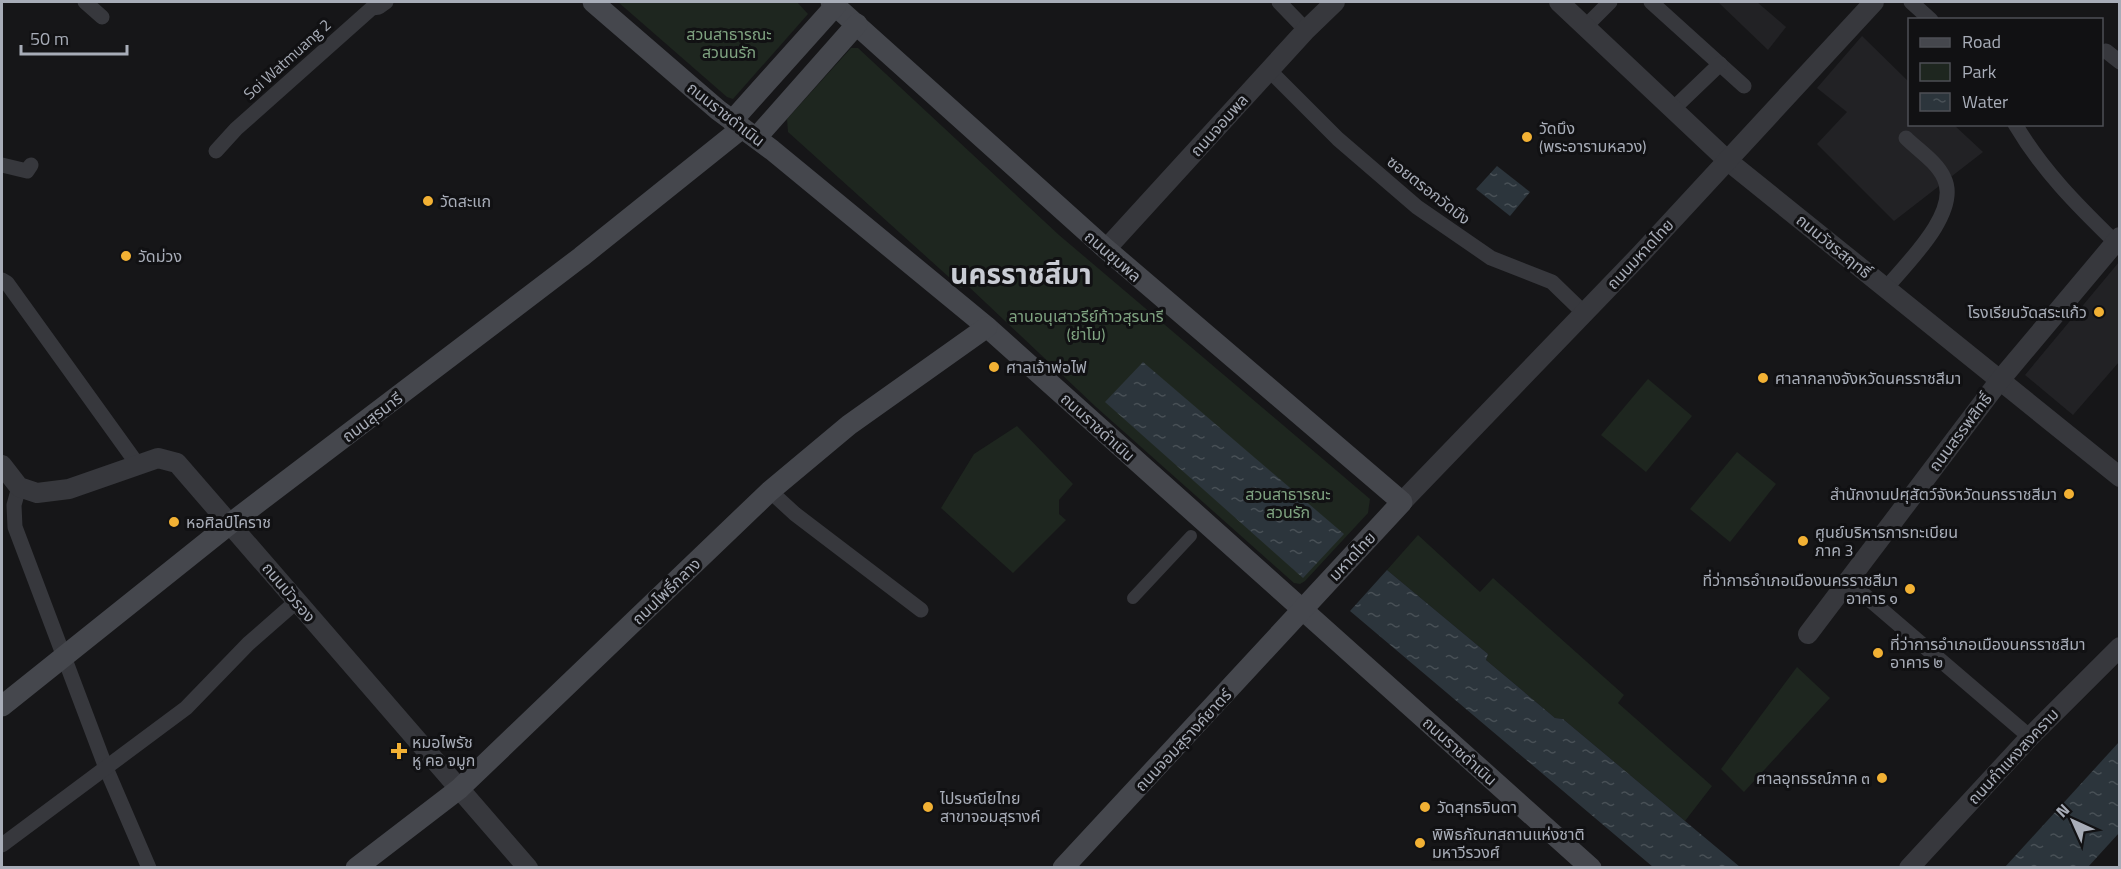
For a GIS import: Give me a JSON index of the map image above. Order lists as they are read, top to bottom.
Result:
{
  "streets": {
    "main road": [
      "ถนนราชดำเนิน",
      "ถนนชุมพล",
      "ถนนสุรนารี",
      "มหาดไทย",
      "ถนนโพธิ์กลาง",
      "ถนนจอมสุรางค์ยาตร์"
    ],
    "street": [
      "Soi Watmuang 2",
      "ถนนจอมพล",
      "ซอยตรอกวัดบึง",
      "ถนนวัชรสฤทธิ์",
      "ถนนมหาดไทย",
      "ถนนสรรพสิทธิ์",
      "ถนนบัวรอง",
      "ถนนกำแหงสงคราม"
    ]
  },
  "crossings": [
    ["ถนนราชดำเนิน", "ถนนสุรนารี"],
    ["ถนนราชดำเนิน", "มหาดไทย"],
    ["ถนนราชดำเนิน", "ถนนโพธิ์กลาง"],
    ["ถนนราชดำเนิน", "ถนนจอมสุรางค์ยาตร์"],
    ["ถนนจอมพล", "ซอยตรอกวัดบึง"],
    ["ถนนจอมพล", "ถนนชุมพล"],
    ["ซอยตรอกวัดบึง", "ถนนมหาดไทย"],
    ["ถนนวัชรสฤทธิ์", "ถนนมหาดไทย"],
    ["ถนนวัชรสฤทธิ์", "ถนนสรรพสิทธิ์"],
    ["ถนนมหาดไทย", "ถนนชุมพล"],
    ["ถนนมหาดไทย", "มหาดไทย"],
    ["ถนนชุมพล", "มหาดไทย"],
    ["ถนนสุรนารี", "ถนนบัวรอง"],
    ["มหาดไทย", "ถนนจอมสุรางค์ยาตร์"],
    ["ถนนโพธิ์กลาง", "ถนนบัวรอง"]
  ],
  "districts": ["นครราชสีมา"],
  "parks": ["สวนสาธารณะ สวนนรัก", "ลานอนุเสาวรีย์ท้าวสุรนารี (ย่าโม)", "สวนสาธารณะ สวนรัก"],
  "places": {
    "other": [
      "วัดบึง (พระอารามหลวง)",
      "วัดสะแก",
      "วัดม่วง",
      "โรงเรียนวัดสระแก้ว",
      "ศาลเจ้าพ่อไฟ",
      "ศาลากลางจังหวัดนครราชสีมา",
      "สำนักงานปศุสัตว์จังหวัดนครราชสีมา",
      "หอศิลป์โคราช",
      "ศูนย์บริหารการทะเบียน ภาค 3",
      "ที่ว่าการอำเภอเมืองนครราชสีมา อาคาร ๑",
      "ที่ว่าการอำเภอเมืองนครราชสีมา อาคาร ๒",
      "ศาลอุทธรณ์ภาค ๓",
      "ไปรษณียไทย สาขาจอมสุรางค์",
      "วัดสุทธจินดา",
      "พิพิธภัณฑสถานแห่งชาติ มหาวีรวงศ์"
    ],
    "health": ["หมอไพรัช หู คอ จมูก"]
  },
  "legend": ["Road", "Park", "Water"],
  "scale_bar": "50 m",
  "north": "top left"
}
